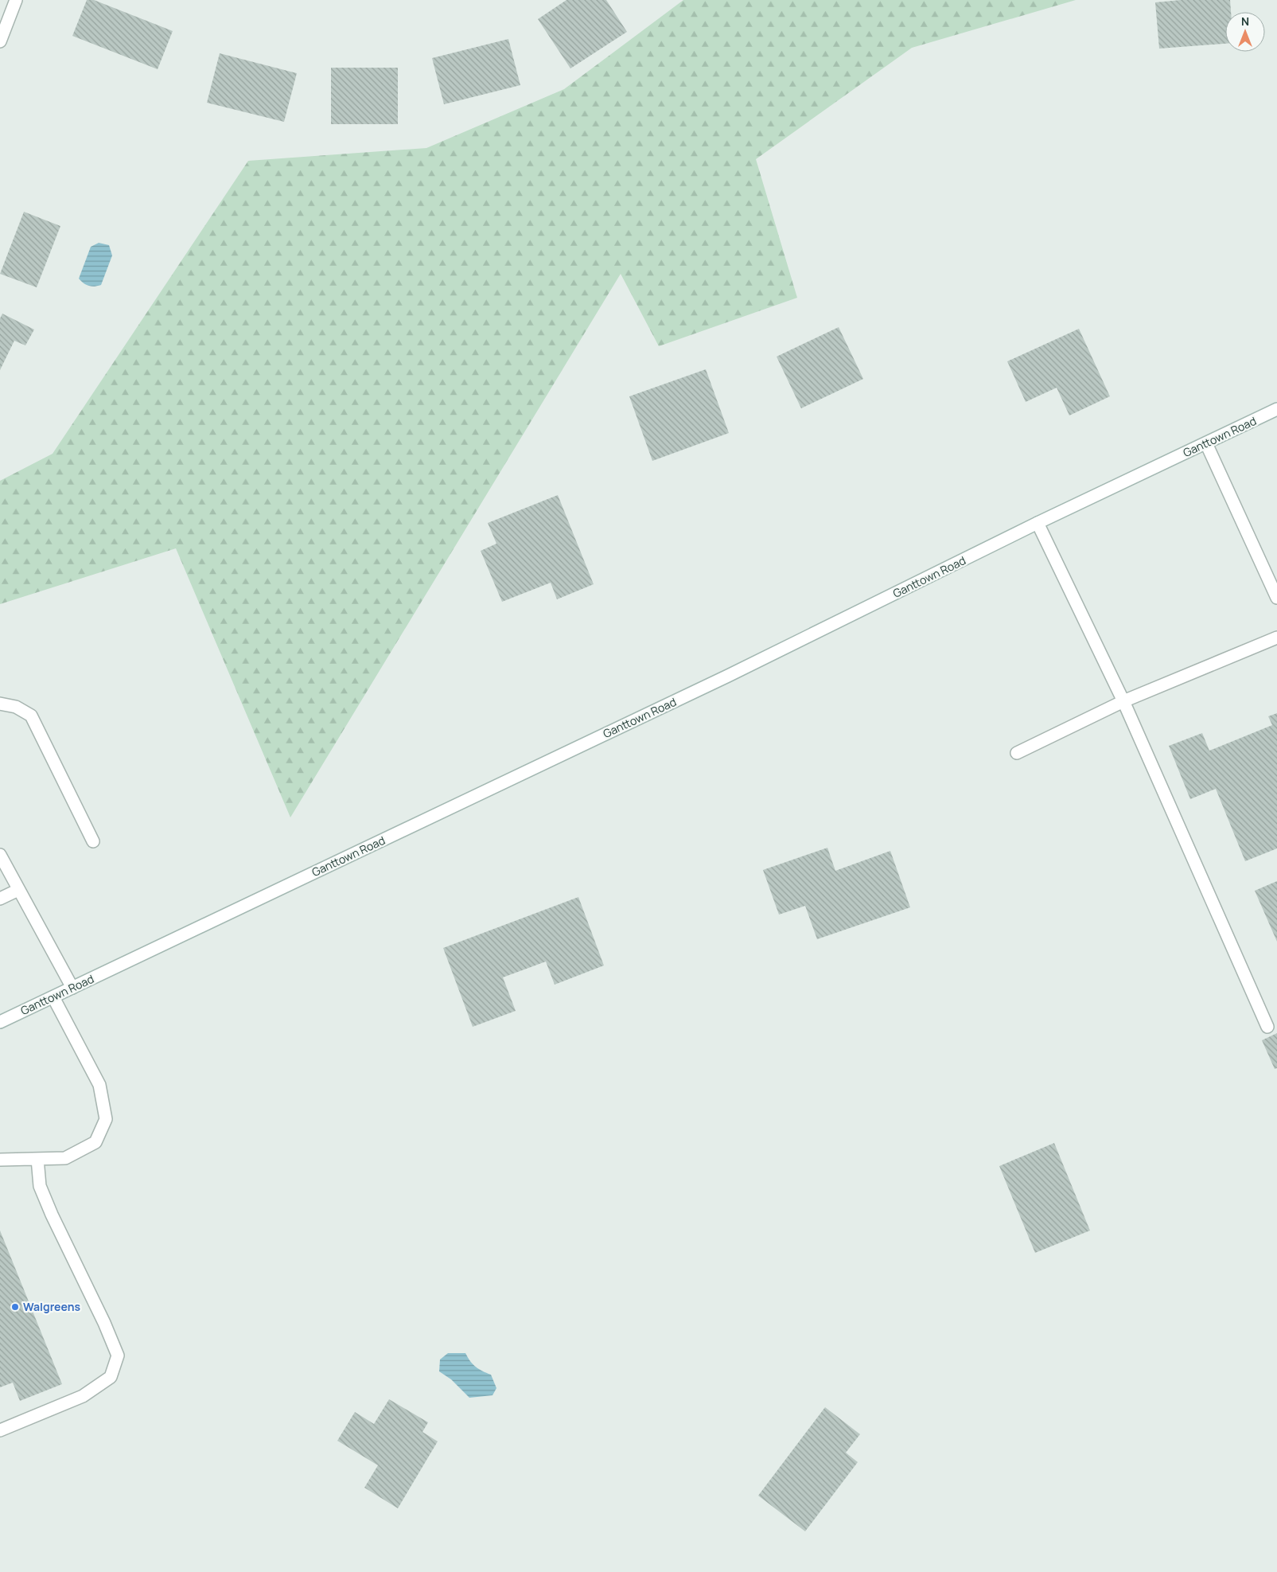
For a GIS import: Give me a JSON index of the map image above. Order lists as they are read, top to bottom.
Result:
{
  "streets": {
    "street": ["Ganttown Road"]
  },
  "places": ["Walgreens"],
  "north": "top"
}
